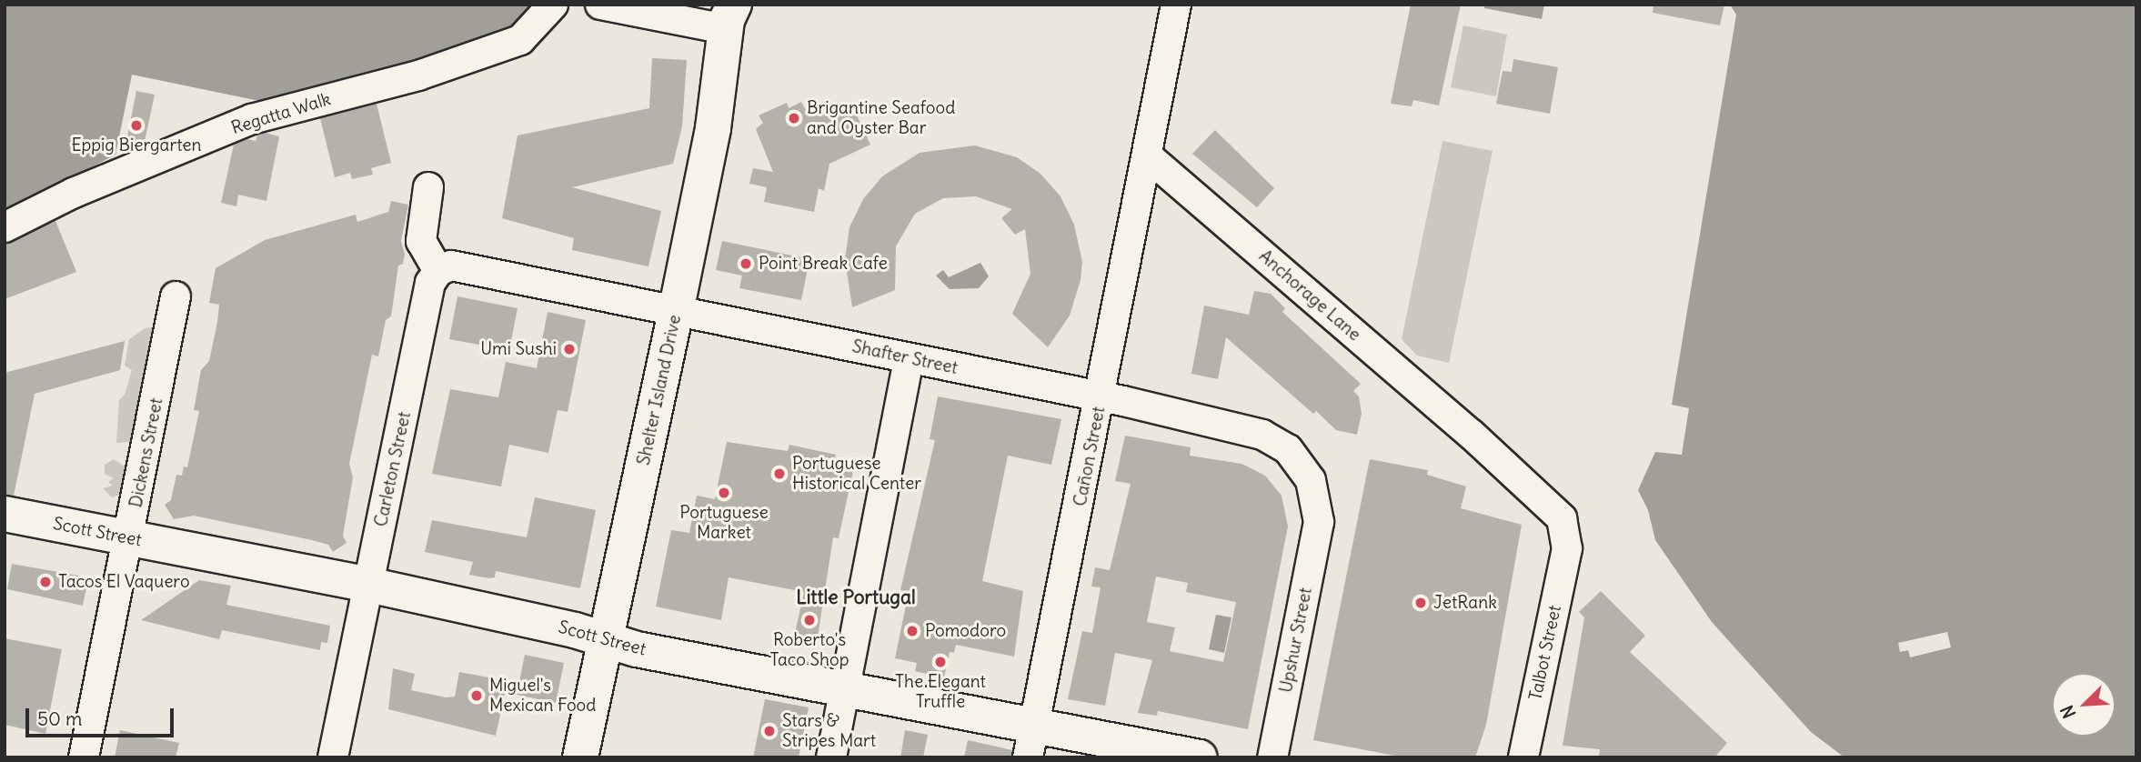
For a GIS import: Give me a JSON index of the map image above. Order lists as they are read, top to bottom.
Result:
{
  "streets": {
    "main road": ["Shelter Island Drive", "Scott Street"],
    "street": [
      "Regatta Walk",
      "Anchorage Lane",
      "Shafter Street",
      "Dickens Street",
      "Cañon Street",
      "Carleton Street",
      "Upshur Street",
      "Talbot Street"
    ]
  },
  "crossings": [
    ["Anchorage Lane", "Cañon Street"],
    ["Anchorage Lane", "Talbot Street"],
    ["Shafter Street", "Shelter Island Drive"],
    ["Shafter Street", "Cañon Street"],
    ["Shafter Street", "Carleton Street"],
    ["Shafter Street", "Upshur Street"],
    ["Shelter Island Drive", "Scott Street"],
    ["Dickens Street", "Scott Street"],
    ["Cañon Street", "Scott Street"],
    ["Carleton Street", "Scott Street"]
  ],
  "districts": ["Little Portugal"],
  "places": [
    "Brigantine Seafood and Oyster Bar",
    "Eppig Biergarten",
    "Point Break Cafe",
    "Umi Sushi",
    "Portuguese Historical Center",
    "Portuguese Market",
    "Tacos El Vaquero",
    "JetRank",
    "Roberto's Taco Shop",
    "Pomodoro",
    "The Elegant Truffle",
    "Miguel's Mexican Food",
    "Stars & Stripes Mart"
  ],
  "scale_bar": "50 m",
  "north": "bottom left"
}
